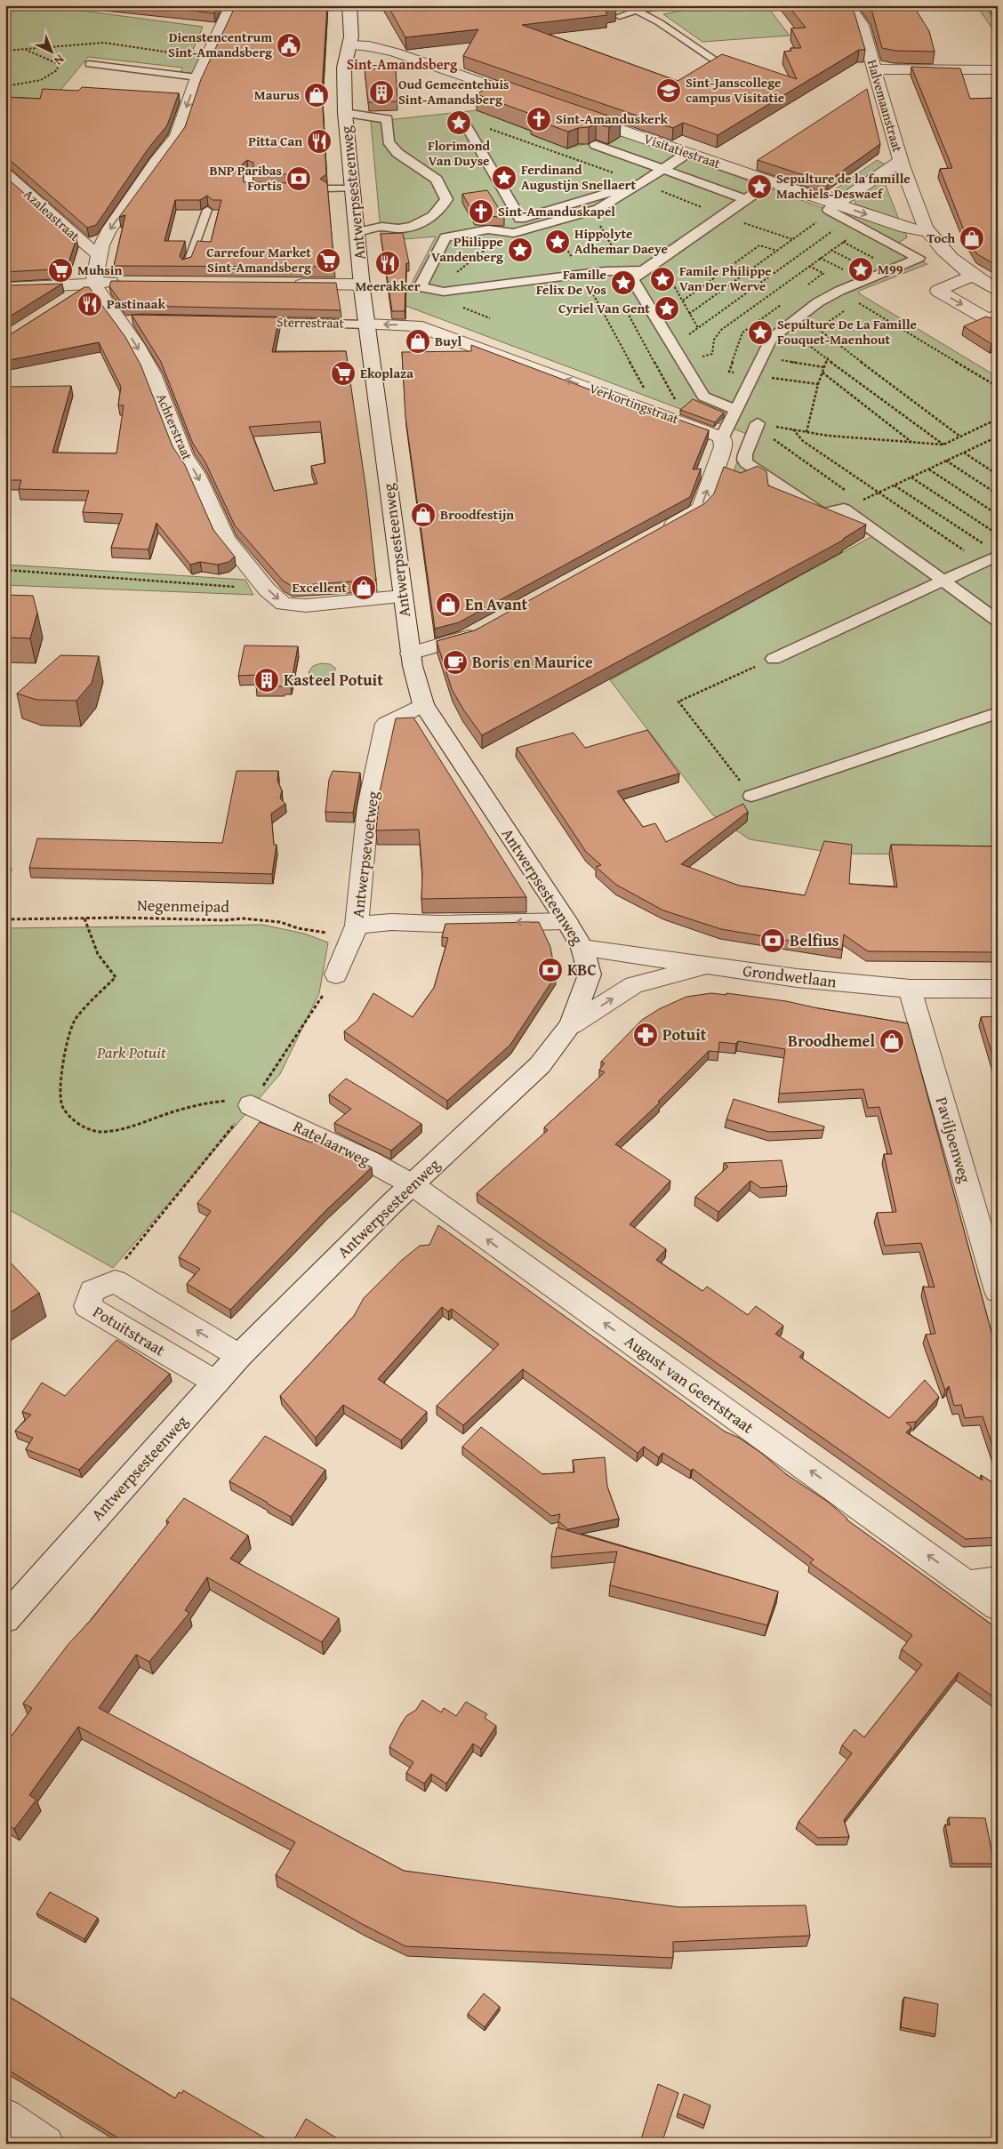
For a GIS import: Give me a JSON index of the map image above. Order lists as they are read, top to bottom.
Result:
{
  "streets": {
    "street": [
      "Halvemaanstraat",
      "Visitatiestraat",
      "Antwerpsesteenweg",
      "Azaleastraat",
      "Sterrestraat",
      "Verkortingstraat",
      "Achterstraat",
      "Antwerpsevoetweg",
      "Grondwetlaan",
      "Paviljoenweg",
      "Ratelaarweg",
      "Potuitstraat",
      "August van Geertstraat"
    ],
    "path": ["Negenmeipad"]
  },
  "crossings": [
    ["Halvemaanstraat", "Visitatiestraat"],
    ["Antwerpsesteenweg", "Sterrestraat"],
    ["Antwerpsesteenweg", "Verkortingstraat"],
    ["Antwerpsesteenweg", "Achterstraat"],
    ["Antwerpsesteenweg", "Antwerpsevoetweg"],
    ["Antwerpsesteenweg", "Grondwetlaan"],
    ["Antwerpsesteenweg", "Ratelaarweg"],
    ["Antwerpsesteenweg", "Potuitstraat"],
    ["Antwerpsesteenweg", "August van Geertstraat"],
    ["Sterrestraat", "Verkortingstraat"],
    ["Antwerpsevoetweg", "Negenmeipad"],
    ["Grondwetlaan", "Paviljoenweg"],
    ["Ratelaarweg", "August van Geertstraat"]
  ],
  "one_way": [
    "Verkortingstraat",
    "Achterstraat",
    "Antwerpsevoetweg",
    "August van Geertstraat"
  ],
  "districts": ["Sint-Amandsberg"],
  "parks": ["Park Potuit"],
  "places": {
    "public building": ["Dienstencentrum Sint-Amandsberg"],
    "school or university": ["Sint-Janscollege campus Visitatie"],
    "building": ["Oud Gemeentehuis Sint-Amandsberg", "Kasteel Potuit"],
    "shop": [
      "Maurus",
      "Toch",
      "Buyl",
      "Broodfestijn",
      "Excellent",
      "En Avant",
      "Broodhemel"
    ],
    "church": ["Sint-Amanduskerk", "Sint-Amanduskapel"],
    "place": [
      "Florimond Van Duyse",
      "Ferdinand Augustijn Snellaert",
      "Sepulture de la famille Machiels-Deswaef",
      "Hippolyte Adhemar Daeye",
      "Philippe Vandenberg",
      "M99",
      "Famile Philippe Van Der Werve",
      "Famille Felix De Vos",
      "Cyriel Van Gent",
      "Sepulture De La Famille Fouquet-Maenhout"
    ],
    "restaurant": ["Pitta Can", "Meerakker", "Pastinaak"],
    "bank": ["BNP Paribas Fortis", "Belfius", "KBC"],
    "supermarket": ["Carrefour Market Sint-Amandsberg", "Muhsin", "Ekoplaza"],
    "cafe": ["Boris en Maurice"],
    "pharmacy": ["Potuit"]
  },
  "north": "bottom right"
}
